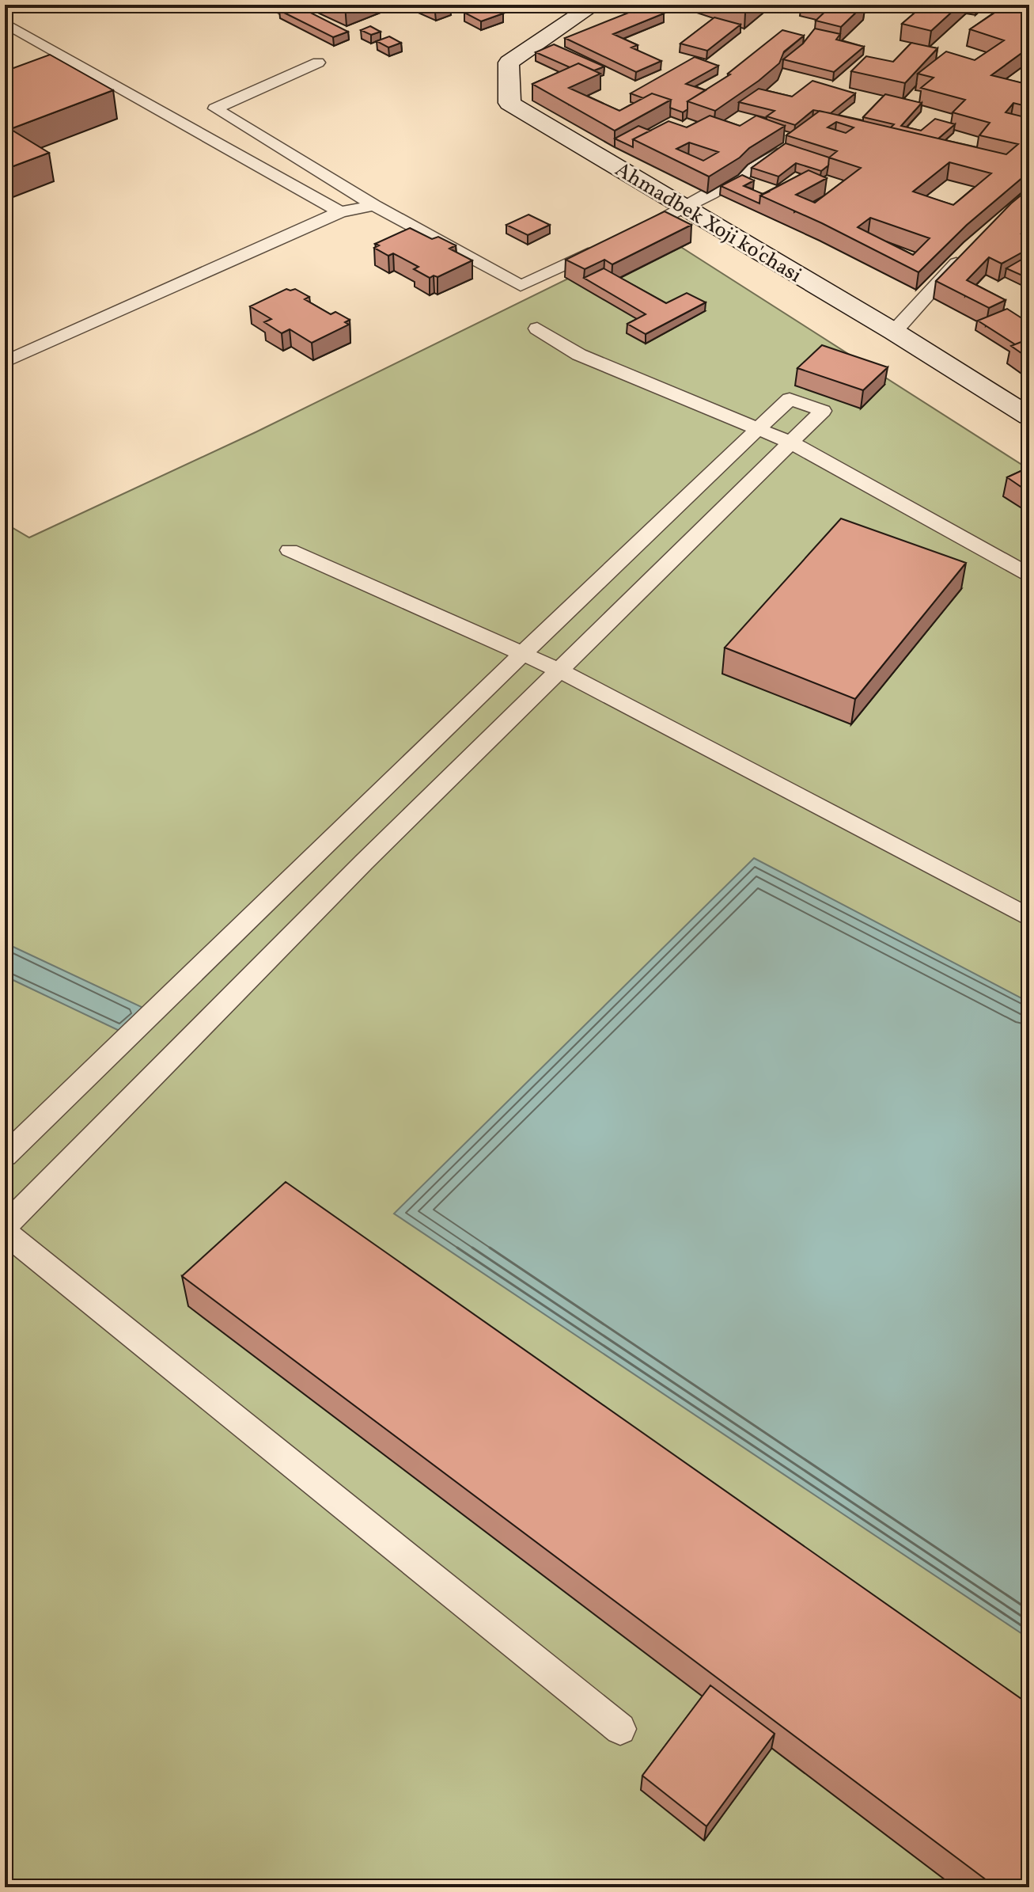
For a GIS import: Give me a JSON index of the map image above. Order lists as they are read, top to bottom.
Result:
{
  "streets": {
    "street": ["Ahmadbek Xoji ko'chasi"]
  }
}
